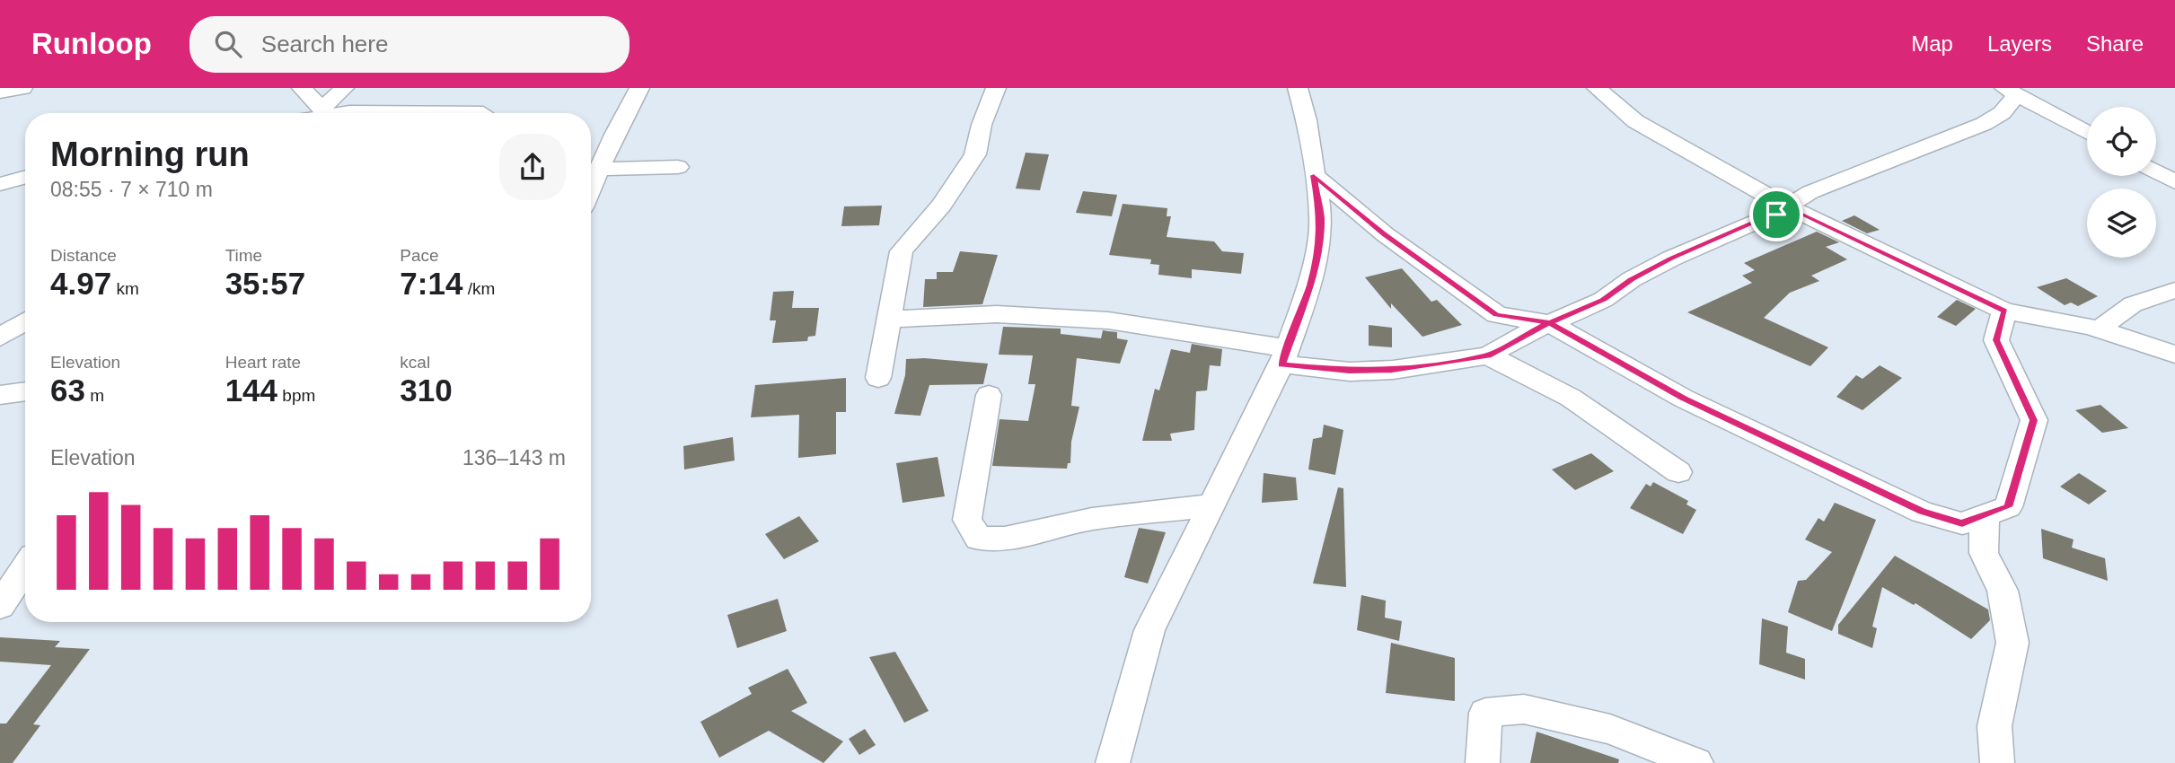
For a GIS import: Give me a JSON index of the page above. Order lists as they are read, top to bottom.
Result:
{
  "page": {
    "header": "Runloop",
    "search": "Search here",
    "nav": ["Map", "Layers", "Share"],
    "heading": ["Morning run", "08:55 · 7 × 710 m"],
    "stats": [
      ["Distance", "4.97 km"],
      ["Time", "35:57"],
      ["Pace", "7:14 /km"],
      ["Elevation", "63 m"],
      ["Heart rate", "144 bpm"],
      ["kcal", "310"]
    ],
    "chart": ["Elevation", "136–143 m"]
  }
}
